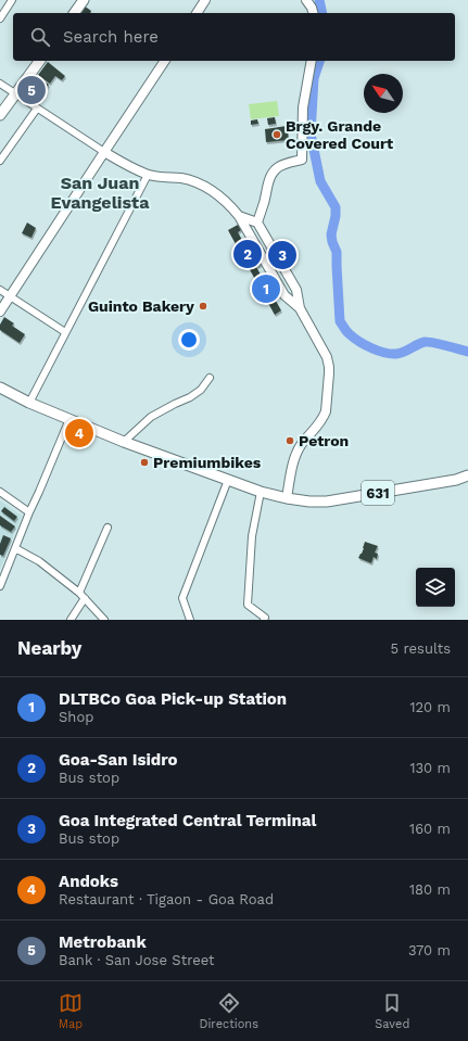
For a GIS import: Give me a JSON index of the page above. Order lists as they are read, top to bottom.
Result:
{
  "streets": {
    "main road": ["631"]
  },
  "districts": ["San Juan Evangelista"],
  "places": [
    "Brgy. Grande Covered Court",
    "Guinto Bakery",
    "Petron",
    "Premiumbikes"
  ],
  "north": "top left",
  "page": {
    "search": "Search here",
    "pins": [
      "5",
      "2",
      "3",
      "1",
      "4"
    ],
    "heading": ["Nearby", "5 results"],
    "list": [
      {
        "mark": "1",
        "name": "DLTBCo Goa Pick-up Station",
        "note": "Shop",
        "value": "120 m"
      },
      {
        "mark": "2",
        "name": "Goa-San Isidro",
        "note": "Bus stop",
        "value": "130 m"
      },
      {
        "mark": "3",
        "name": "Goa Integrated Central Terminal",
        "note": "Bus stop",
        "value": "160 m"
      },
      {
        "mark": "4",
        "name": "Andoks",
        "note": "Restaurant · Tigaon - Goa Road",
        "value": "180 m"
      },
      {
        "mark": "5",
        "name": "Metrobank",
        "note": "Bank · San Jose Street",
        "value": "370 m"
      }
    ],
    "nav": ["Map", "Directions", "Saved"]
  }
}
